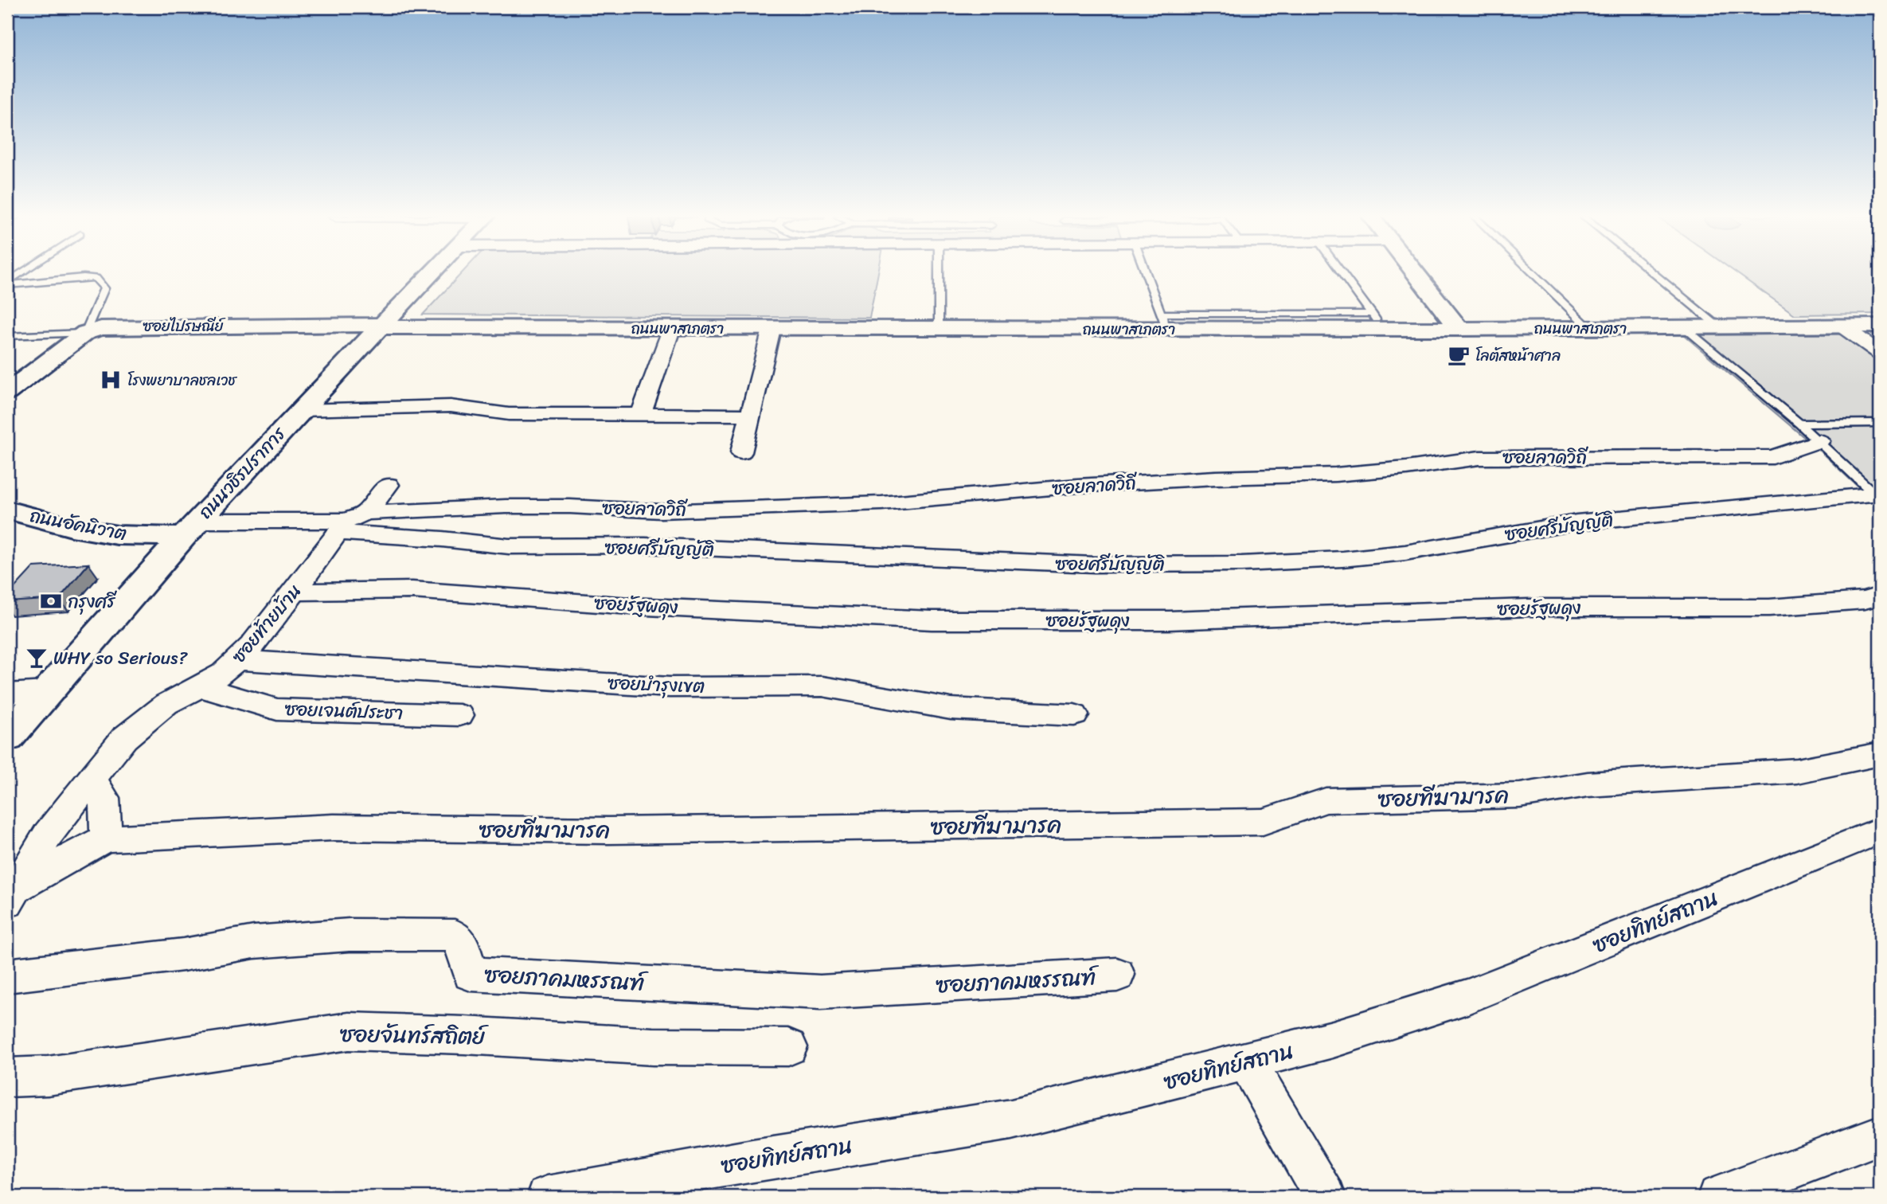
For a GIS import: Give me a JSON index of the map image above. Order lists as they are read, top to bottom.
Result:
{
  "streets": {
    "street": [
      "ซอยไปรษณีย์",
      "ถนนพาสเภตรา",
      "ซอยลาดวิถี",
      "ถนนวชิรปราการ",
      "ถนนอัคนิวาต",
      "ซอยศรีบัญญัติ",
      "ซอยรัฐผดุง",
      "ซอยท้ายบ้าน",
      "ซอยบำรุงเขต",
      "ซอยเจนต์ประชา",
      "ซอยฑีฆามารค",
      "ซอยทิทย์สถาน",
      "ซอยภาคมหรรณฑ์",
      "ซอยจันทร์สถิตย์"
    ]
  },
  "crossings": [
    ["ซอยไปรษณีย์", "ถนนพาสเภตรา"],
    ["ซอยไปรษณีย์", "ถนนวชิรปราการ"],
    ["ถนนพาสเภตรา", "ถนนวชิรปราการ"],
    ["ซอยลาดวิถี", "ถนนวชิรปราการ"],
    ["ซอยลาดวิถี", "ถนนอัคนิวาต"],
    ["ซอยลาดวิถี", "ซอยศรีบัญญัติ"],
    ["ซอยลาดวิถี", "ซอยท้ายบ้าน"],
    ["ถนนวชิรปราการ", "ถนนอัคนิวาต"],
    ["ซอยศรีบัญญัติ", "ซอยท้ายบ้าน"],
    ["ซอยรัฐผดุง", "ซอยท้ายบ้าน"],
    ["ซอยท้ายบ้าน", "ซอยบำรุงเขต"],
    ["ซอยท้ายบ้าน", "ซอยเจนต์ประชา"],
    ["ซอยท้ายบ้าน", "ซอยฑีฆามารค"]
  ],
  "places": {
    "cafe": ["โลตัสหน้าศาล"],
    "hospital": ["โรงพยาบาลชลเวช"],
    "bank": ["กรุงศรี"],
    "bar": ["WHY so Serious?"]
  }
}
